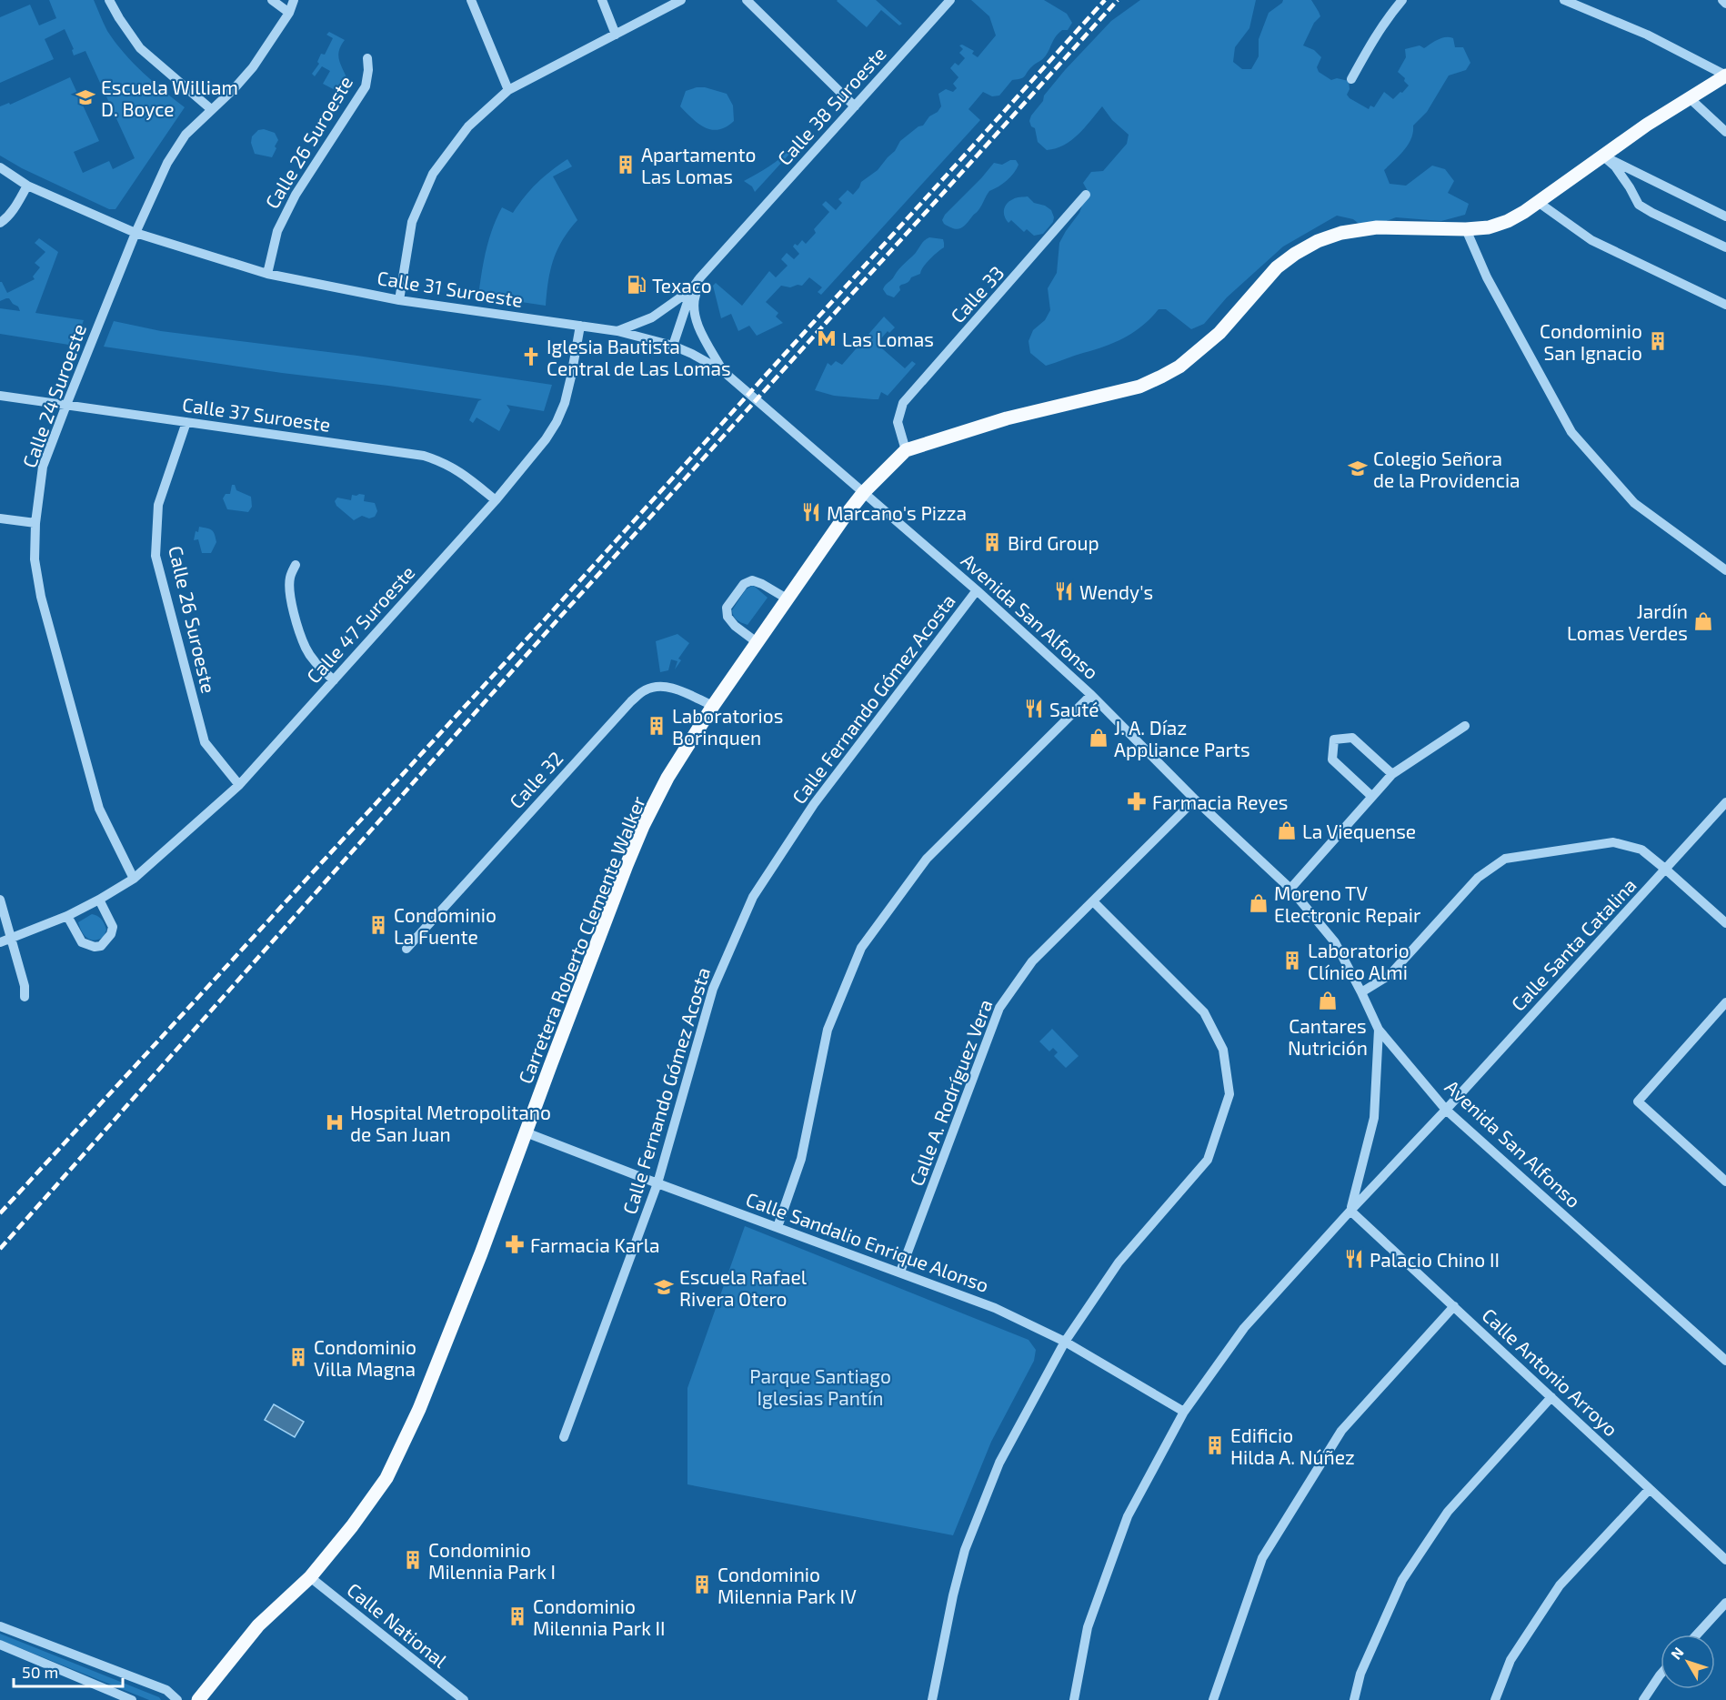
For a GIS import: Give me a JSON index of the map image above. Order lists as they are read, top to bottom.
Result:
{
  "streets": {
    "main road": ["Carretera Roberto Clemente Walker"],
    "street": [
      "Calle 38 Suroeste",
      "Calle 26 Suroeste",
      "Calle 31 Suroeste",
      "Calle 33",
      "Calle 24 Suroeste",
      "Calle 37 Suroeste",
      "Avenida San Alfonso",
      "Calle 47 Suroeste",
      "Calle Fernando Gómez Acosta",
      "Calle 32",
      "Calle Santa Catalina",
      "Calle A. Rodríguez Vera",
      "Calle Sandalio Enrique Alonso",
      "Calle Antonio Arroyo",
      "Calle National"
    ]
  },
  "crossings": [
    ["Calle 38 Suroeste", "Calle 31 Suroeste"],
    ["Calle 26 Suroeste", "Calle 31 Suroeste"],
    ["Calle 26 Suroeste", "Calle 37 Suroeste"],
    ["Calle 26 Suroeste", "Calle 47 Suroeste"],
    ["Calle 31 Suroeste", "Calle 24 Suroeste"],
    ["Calle 31 Suroeste", "Avenida San Alfonso"],
    ["Calle 31 Suroeste", "Calle 47 Suroeste"],
    ["Calle 31 Suroeste", "Carretera Roberto Clemente Walker"],
    ["Calle 33", "Carretera Roberto Clemente Walker"],
    ["Calle 24 Suroeste", "Calle 37 Suroeste"],
    ["Calle 24 Suroeste", "Calle 47 Suroeste"],
    ["Calle 37 Suroeste", "Calle 47 Suroeste"],
    ["Avenida San Alfonso", "Calle Fernando Gómez Acosta"],
    ["Avenida San Alfonso", "Carretera Roberto Clemente Walker"],
    ["Avenida San Alfonso", "Calle Santa Catalina"],
    ["Avenida San Alfonso", "Calle A. Rodríguez Vera"],
    ["Calle Fernando Gómez Acosta", "Calle Sandalio Enrique Alonso"],
    ["Calle 32", "Carretera Roberto Clemente Walker"],
    ["Carretera Roberto Clemente Walker", "Calle Sandalio Enrique Alonso"],
    ["Carretera Roberto Clemente Walker", "Calle National"],
    ["Calle Santa Catalina", "Calle Sandalio Enrique Alonso"],
    ["Calle Santa Catalina", "Calle Antonio Arroyo"],
    ["Calle A. Rodríguez Vera", "Calle Sandalio Enrique Alonso"]
  ],
  "parks": ["Parque Santiago Iglesias Pantín"],
  "places": {
    "school or university": ["Escuela William D. Boyce", "Colegio Señora de la Providencia", "Escuela Rafael Rivera Otero"],
    "building": [
      "Apartamento Las Lomas",
      "Condominio San Ignacio",
      "Bird Group",
      "Laboratorios Borinquen",
      "Condominio La Fuente",
      "Laboratorio Clínico Almi",
      "Condominio Villa Magna",
      "Edificio Hilda A. Núñez",
      "Condominio Milennia Park I",
      "Condominio Milennia Park IV",
      "Condominio Milennia Park II"
    ],
    "fuel station": ["Texaco"],
    "metro station": ["Las Lomas"],
    "church": ["Iglesia Bautista Central de Las Lomas"],
    "restaurant": [
      "Marcano's Pizza",
      "Wendy's",
      "Sauté",
      "Palacio Chino II"
    ],
    "shop": [
      "Jardín Lomas Verdes",
      "J. A. Díaz Appliance Parts",
      "La Viequense",
      "Moreno TV Electronic Repair",
      "Cantares Nutrición"
    ],
    "pharmacy": ["Farmacia Reyes", "Farmacia Karla"],
    "hospital": ["Hospital Metropolitano de San Juan"]
  },
  "scale_bar": "50 m",
  "north": "top left"
}
